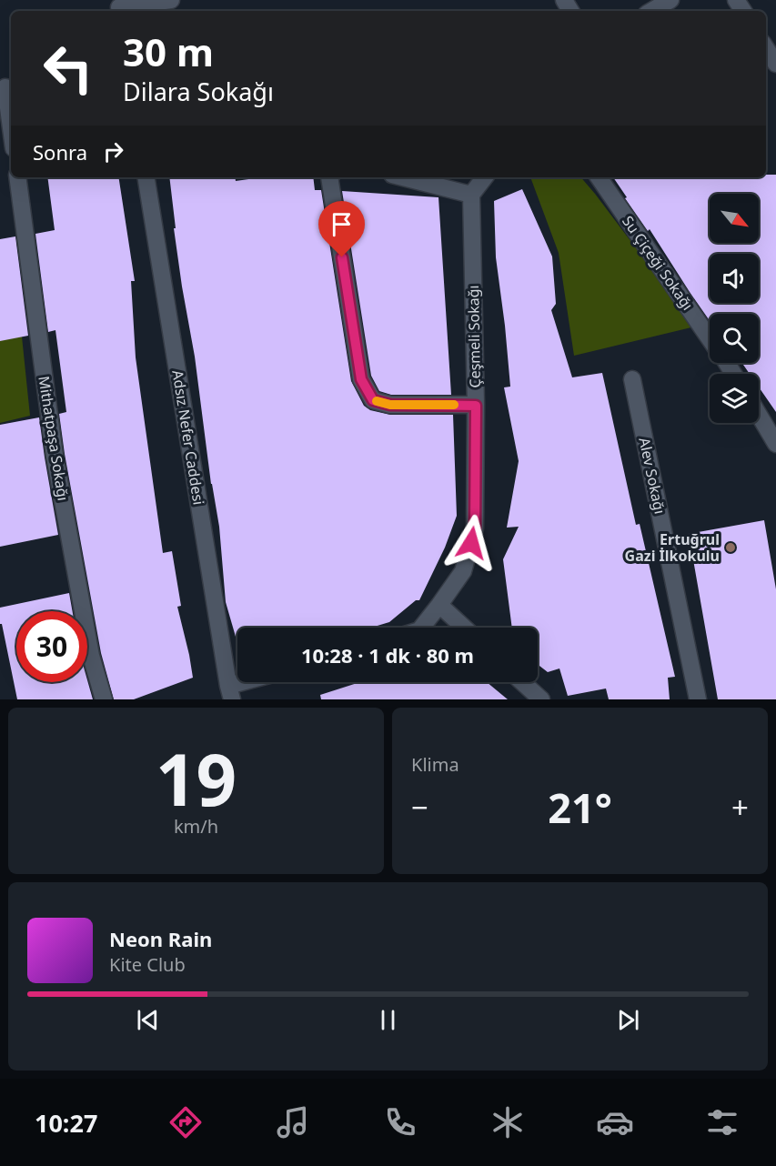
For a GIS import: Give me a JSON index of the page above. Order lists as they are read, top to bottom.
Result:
{
  "streets": {
    "street": [
      "Su Çiçeği Sokağı",
      "Çeşmeli Sokağı",
      "Adsız Nefer Caddesi",
      "Mithatpaşa Sokağı",
      "Alev Sokağı"
    ]
  },
  "places": ["Ertuğrul Gazi İlkokulu"],
  "north": "bottom right",
  "page": {
    "turn": ["30 m", "Dilara Sokağı"],
    "then": "Sonra",
    "limit": "30",
    "trip": "10:28 · 1 dk · 80 m",
    "tile": [
      ["19", "km/h"],
      "Klima"
    ],
    "heat": ["−", "21°", "+"],
    "song": ["Neon Rain", "Kite Club"],
    "tabs": "10:27"
  }
}
